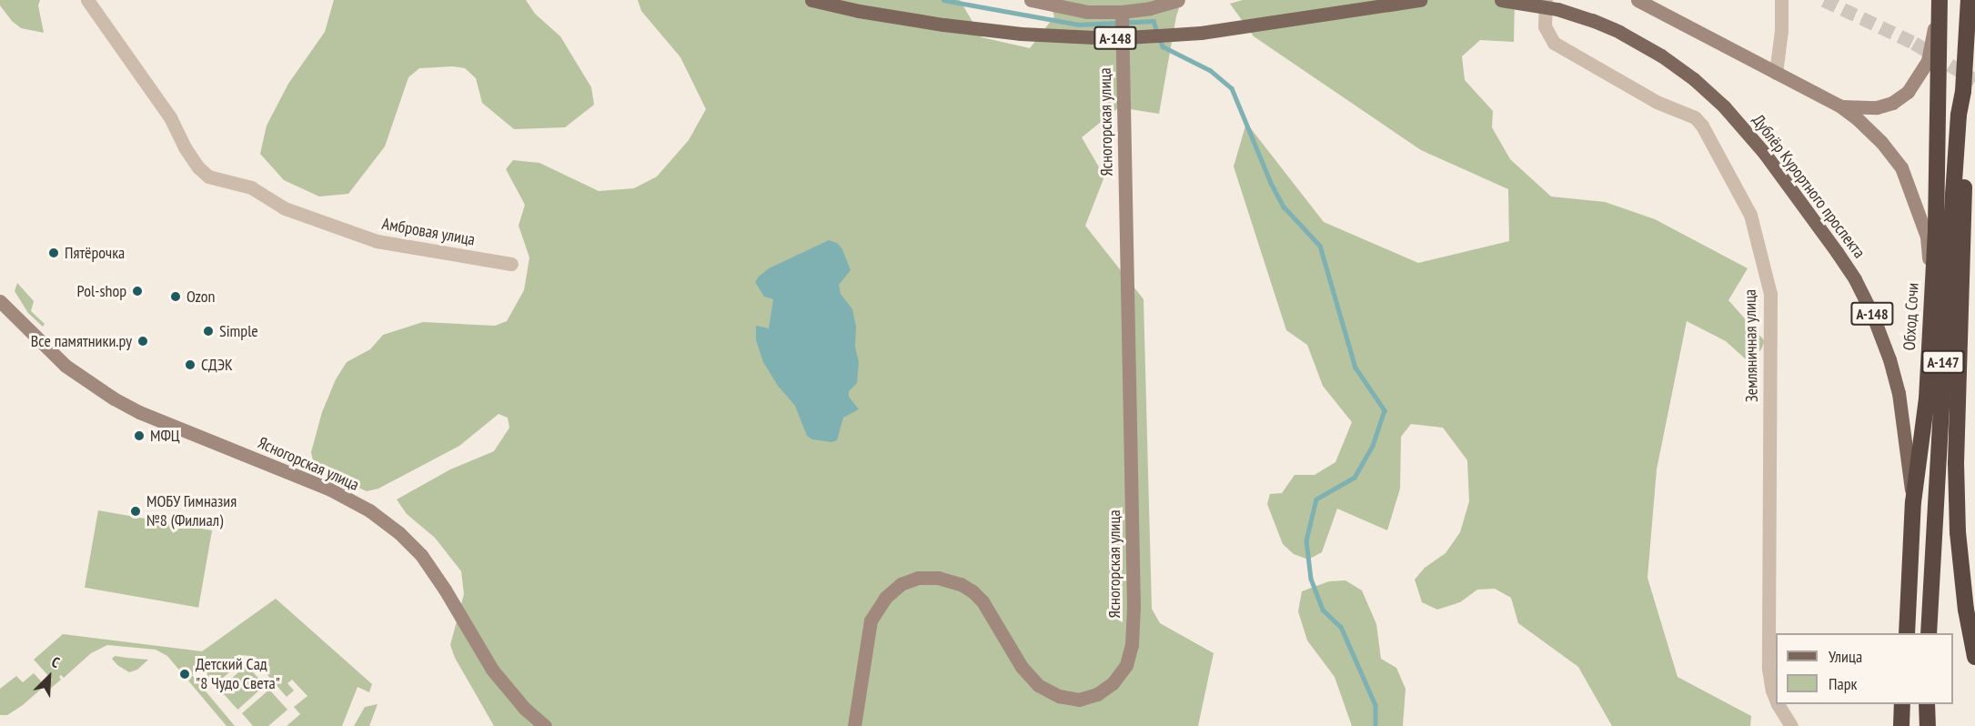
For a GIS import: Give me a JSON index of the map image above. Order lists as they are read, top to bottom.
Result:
{
  "streets": {
    "highway": ["Обход Сочи", "А-147"],
    "main road": ["А-148", "Дублёр Курортного проспекта"],
    "street": ["Ясногорская улица", "Амбровая улица", "Земляничная улица"]
  },
  "crossings": [
    ["Дублёр Курортного проспекта", "Обход Сочи"],
    ["Обход Сочи", "А-147"]
  ],
  "places": [
    "Пятёрочка",
    "Pol-shop",
    "Ozon",
    "Simple",
    "Все памятники.ру",
    "СДЭК",
    "МФЦ",
    "МОБУ Гимназия №8 (Филиал)",
    "Детский Сад \"8 Чудо Света\""
  ],
  "legend": ["Улица", "Парк"],
  "north": "top right"
}
